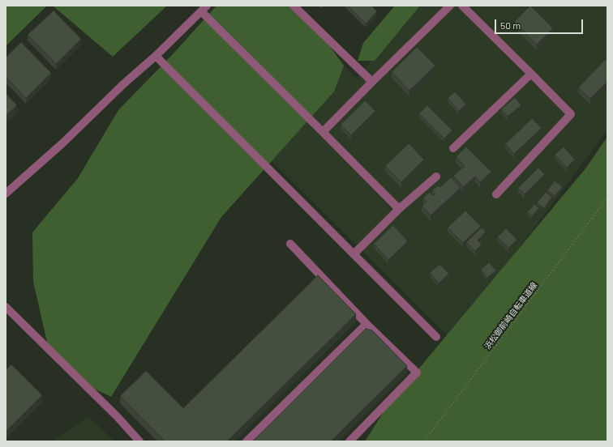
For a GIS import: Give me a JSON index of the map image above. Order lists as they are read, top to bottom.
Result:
{
  "streets": {
    "path": ["浜松御前崎自転車道線"]
  },
  "scale_bar": "50 m"
}
